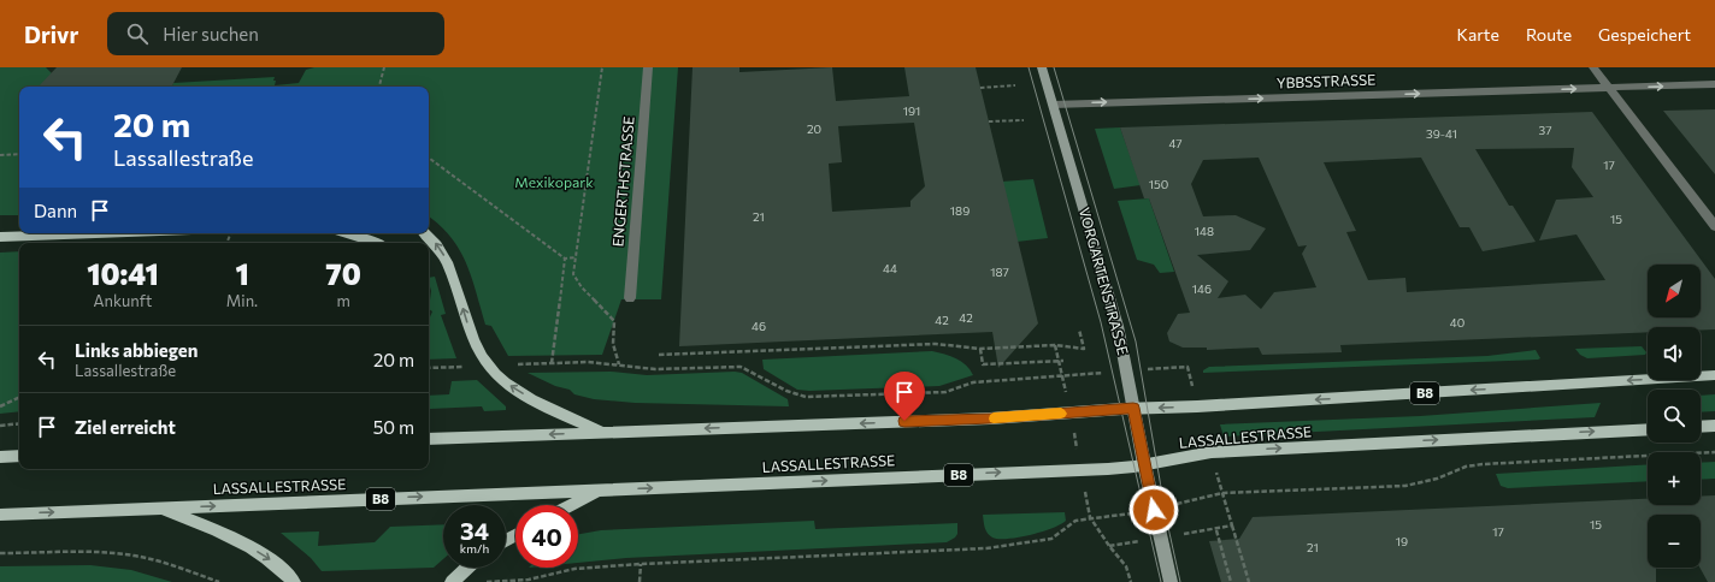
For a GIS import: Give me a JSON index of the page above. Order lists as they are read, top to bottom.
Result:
{
  "streets": {
    "main road": ["B8", "LASSALLESTRASSE"],
    "street": ["YBBSSTRASSE", "ENGERTHSTRASSE", "VORGARTENSTRASSE"]
  },
  "crossings": [
    ["YBBSSTRASSE", "VORGARTENSTRASSE"],
    ["VORGARTENSTRASSE", "B8"],
    ["VORGARTENSTRASSE", "LASSALLESTRASSE"]
  ],
  "one_way": ["YBBSSTRASSE"],
  "parks": ["Mexikopark"],
  "house_numbers": [
    "191",
    "20",
    "37",
    "39-41",
    "47",
    "17",
    "150",
    "189",
    "21",
    "15",
    "148",
    "44",
    "187",
    "146",
    "42",
    "42",
    "40",
    "46",
    "15",
    "17",
    "19",
    "21"
  ],
  "north": "bottom left",
  "page": {
    "header": "Drivr",
    "search": "Hier suchen",
    "nav": ["Karte", "Route", "Gespeichert"],
    "turn": ["20 m", "Lassallestraße"],
    "then": "Dann",
    "eta": [
      "10:41",
      "Ankunft",
      "1",
      "Min.",
      "70",
      "m"
    ],
    "map_buttons": ["+", "−"],
    "list": [
      {
        "name": "Links abbiegen",
        "note": "Lassallestraße",
        "value": "20 m"
      },
      {
        "name": "Ziel erreicht",
        "value": "50 m"
      }
    ],
    "speed": "34 km/h",
    "limit": "40"
  }
}
